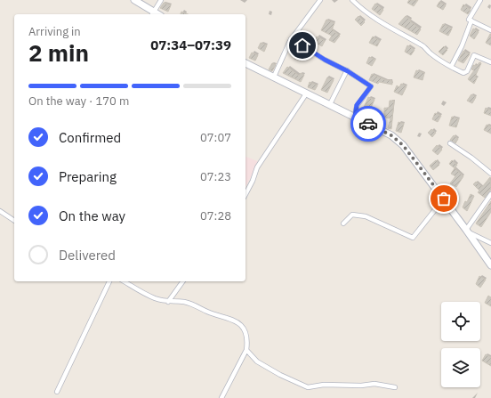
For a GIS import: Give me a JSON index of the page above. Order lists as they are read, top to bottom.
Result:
{
  "page": {
    "heading": ["2 min", "Arriving in", "07:34–07:39"],
    "bar": "On the way · 170 m",
    "list": [
      ["Confirmed", "07:07"],
      ["Preparing", "07:23"],
      ["On the way", "07:28"],
      "Delivered"
    ]
  }
}
